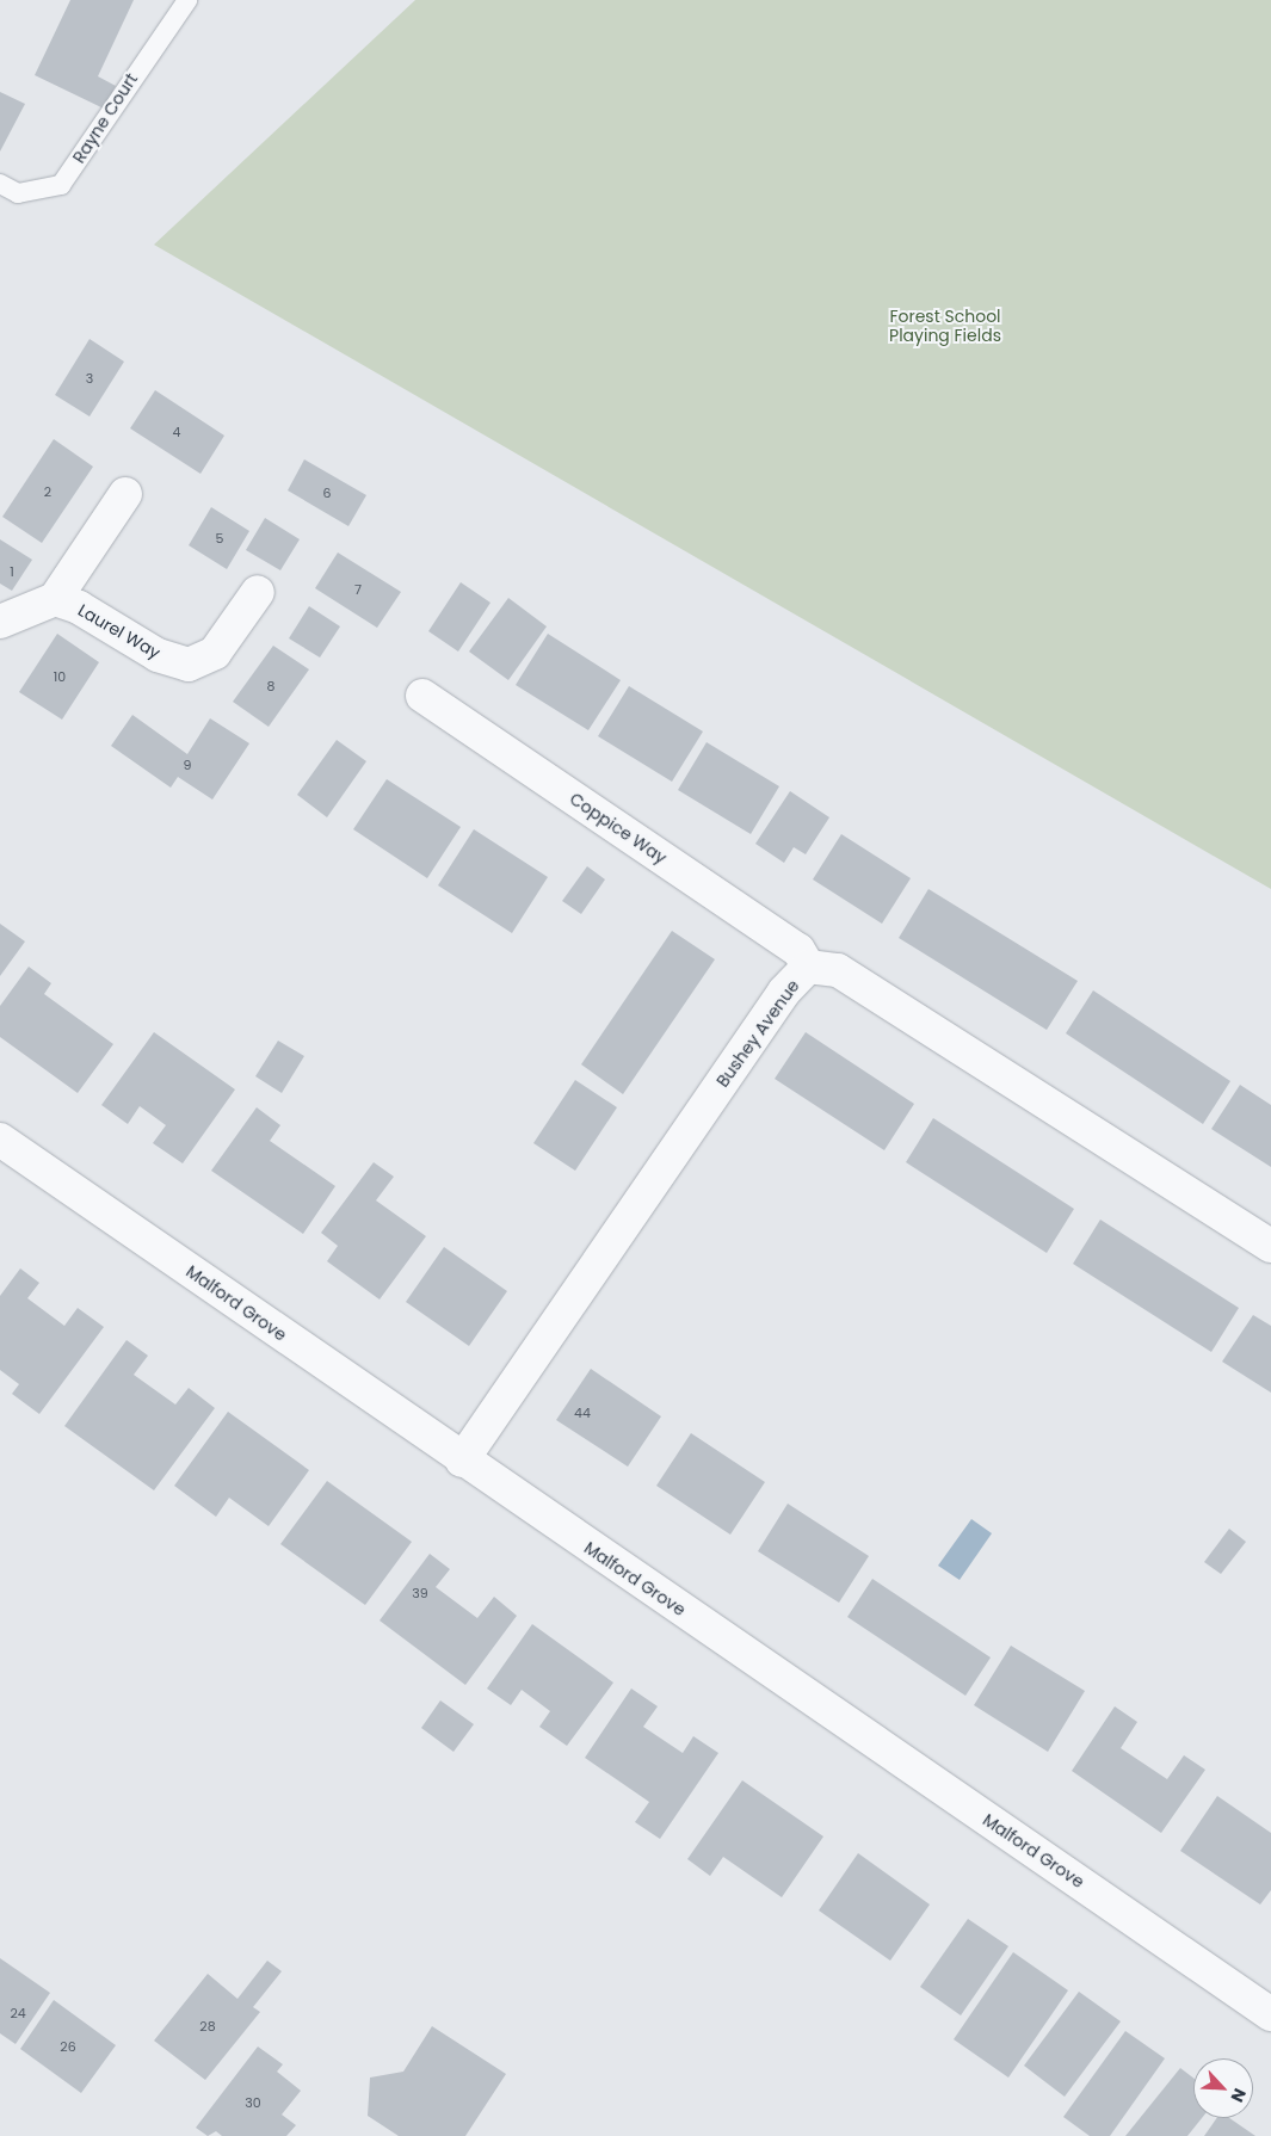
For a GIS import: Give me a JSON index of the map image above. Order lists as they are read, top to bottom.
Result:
{
  "streets": {
    "street": [
      "Laurel Way",
      "Coppice Way",
      "Bushey Avenue",
      "Malford Grove"
    ],
    "lane": ["Rayne Court"]
  },
  "crossings": [
    ["Coppice Way", "Bushey Avenue"],
    ["Bushey Avenue", "Malford Grove"]
  ],
  "parks": ["Forest School Playing Fields"],
  "house_numbers": [
    "3",
    "4",
    "2",
    "6",
    "5",
    "1",
    "7",
    "10",
    "8",
    "9",
    "44",
    "39",
    "24",
    "28",
    "26",
    "30"
  ],
  "north": "bottom right"
}
